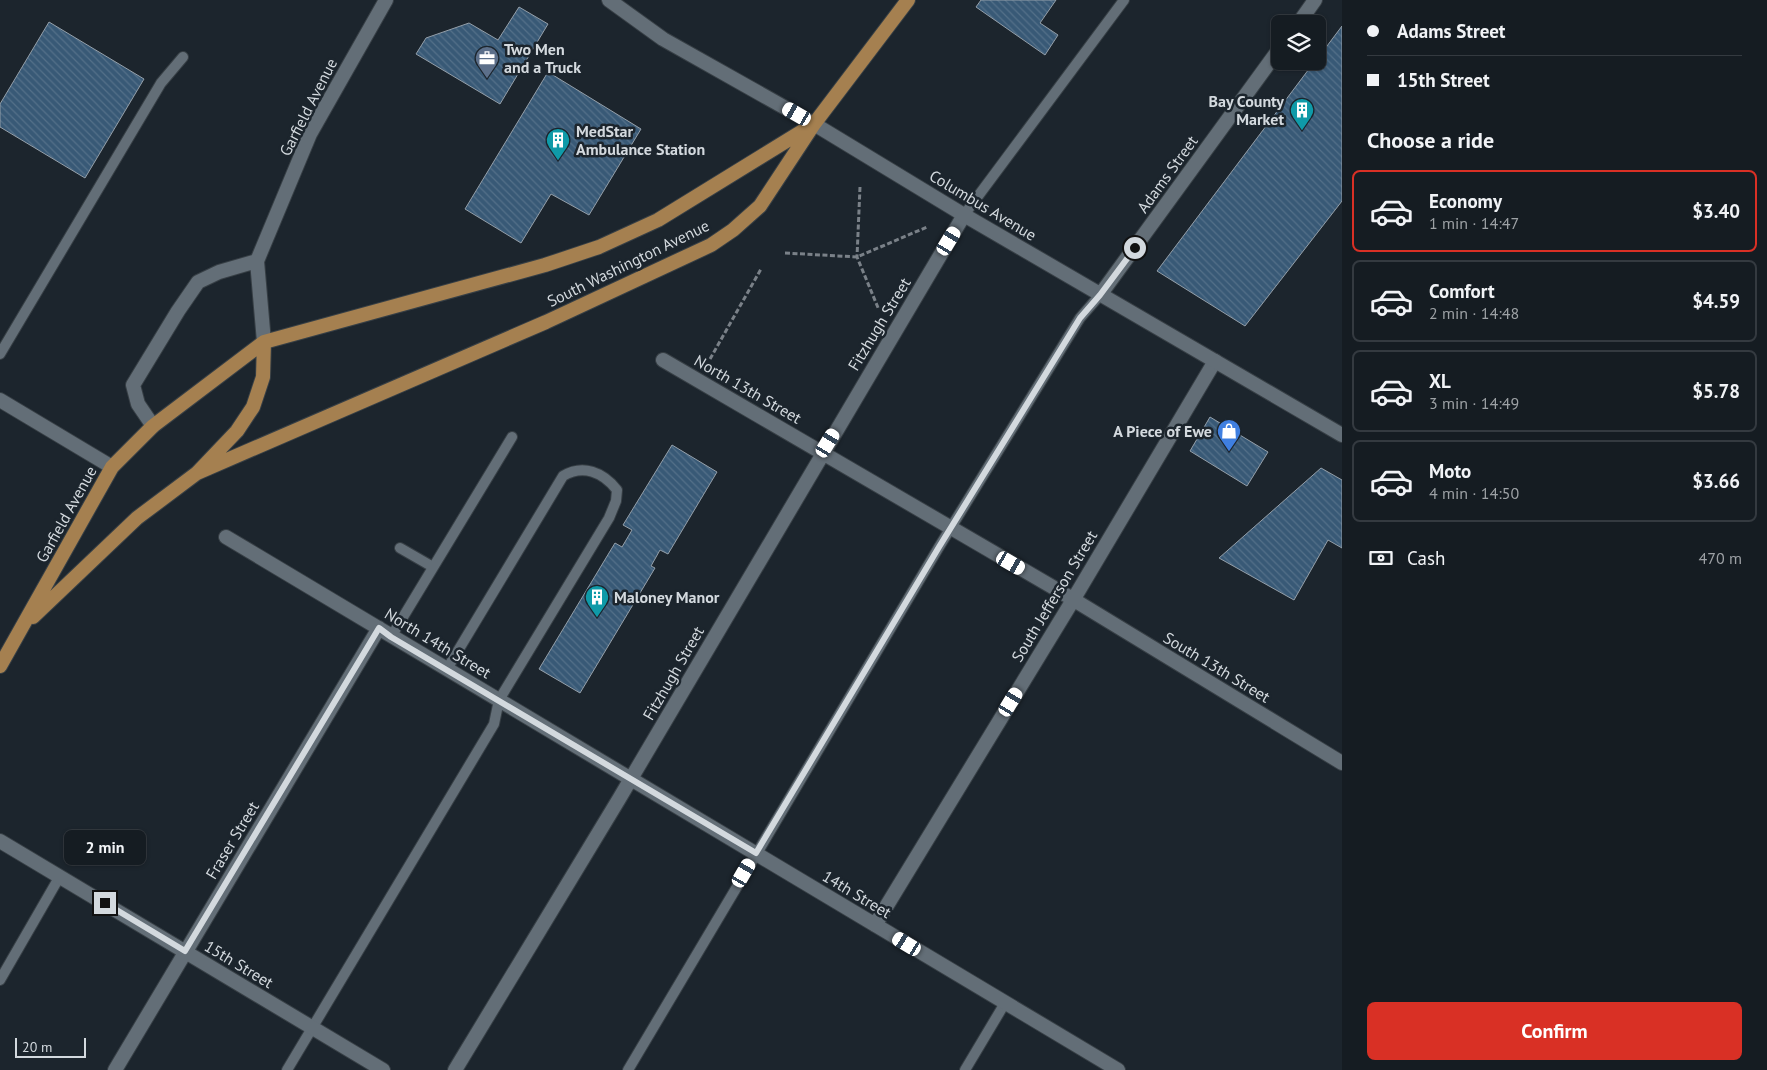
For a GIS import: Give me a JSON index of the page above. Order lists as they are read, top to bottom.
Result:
{
  "streets": {
    "main road": ["Garfield Avenue", "South Washington Avenue"],
    "street": [
      "Adams Street",
      "Columbus Avenue",
      "Fitzhugh Street",
      "North 13th Street",
      "South Jefferson Street",
      "North 14th Street",
      "South 13th Street",
      "Fraser Street",
      "14th Street",
      "15th Street"
    ]
  },
  "crossings": [
    ["Garfield Avenue", "South Washington Avenue"],
    ["Adams Street", "Columbus Avenue"],
    ["Columbus Avenue", "South Washington Avenue"],
    ["Columbus Avenue", "Fitzhugh Street"],
    ["Columbus Avenue", "South Jefferson Street"],
    ["Fitzhugh Street", "North 13th Street"],
    ["Fitzhugh Street", "North 14th Street"],
    ["Fitzhugh Street", "14th Street"],
    ["North 13th Street", "South Jefferson Street"],
    ["North 13th Street", "South 13th Street"],
    ["South Jefferson Street", "South 13th Street"],
    ["South Jefferson Street", "14th Street"],
    ["North 14th Street", "Fraser Street"],
    ["North 14th Street", "14th Street"],
    ["Fraser Street", "15th Street"]
  ],
  "places": {
    "office": ["Two Men and a Truck"],
    "building": ["Bay County Market", "MedStar Ambulance Station", "Maloney Manor"],
    "shop": ["A Piece of Ewe"]
  },
  "scale_bar": "20 m",
  "page": {
    "banner": ["Adams Street", "15th Street"],
    "heading": "Choose a ride",
    "list": [
      {
        "name": "Economy",
        "note": "1 min · 14:47",
        "value": "$3.40"
      },
      {
        "name": "Comfort",
        "note": "2 min · 14:48",
        "value": "$4.59"
      },
      {
        "name": "XL",
        "note": "3 min · 14:49",
        "value": "$5.78"
      },
      {
        "name": "Moto",
        "note": "4 min · 14:50",
        "value": "$3.66"
      }
    ],
    "pay": ["Cash", "470 m"],
    "bubble": "2 min",
    "buttons": "Confirm",
    "scale": "20 m"
  }
}
